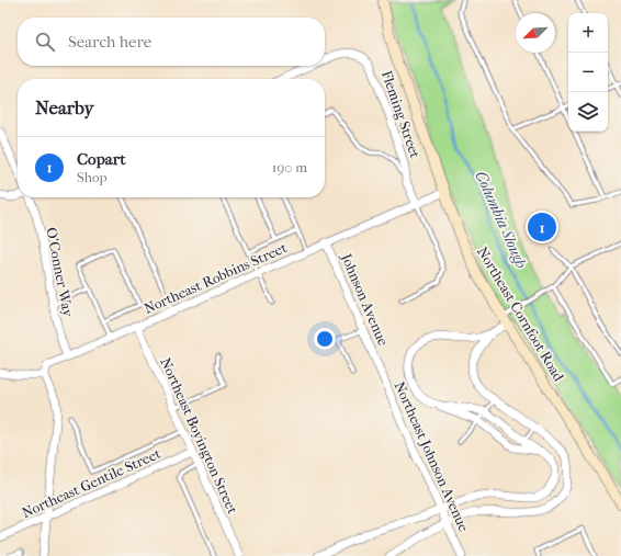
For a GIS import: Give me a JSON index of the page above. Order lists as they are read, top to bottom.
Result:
{
  "streets": {
    "street": [
      "Fleming Street",
      "O'Conner Way",
      "Northeast Robbins Street",
      "Johnson Avenue",
      "Northeast Cornfoot Road",
      "Northeast Boyington Street",
      "Northeast Johnson Avenue",
      "Northeast Gentile Street"
    ]
  },
  "crossings": [
    ["Fleming Street", "Northeast Robbins Street"],
    ["O'Conner Way", "Northeast Robbins Street"],
    ["Northeast Robbins Street", "Johnson Avenue"],
    ["Northeast Robbins Street", "Northeast Cornfoot Road"],
    ["Northeast Robbins Street", "Northeast Boyington Street"],
    ["Johnson Avenue", "Northeast Johnson Avenue"],
    ["Northeast Boyington Street", "Northeast Gentile Street"]
  ],
  "water": ["Columbia Slough"],
  "north": "bottom left",
  "page": {
    "map_buttons": ["+", "−"],
    "search": "Search here",
    "heading": "Nearby",
    "list": [
      {
        "mark": "1",
        "name": "Copart",
        "note": "Shop",
        "value": "190 m"
      }
    ],
    "pins": "1"
  }
}
